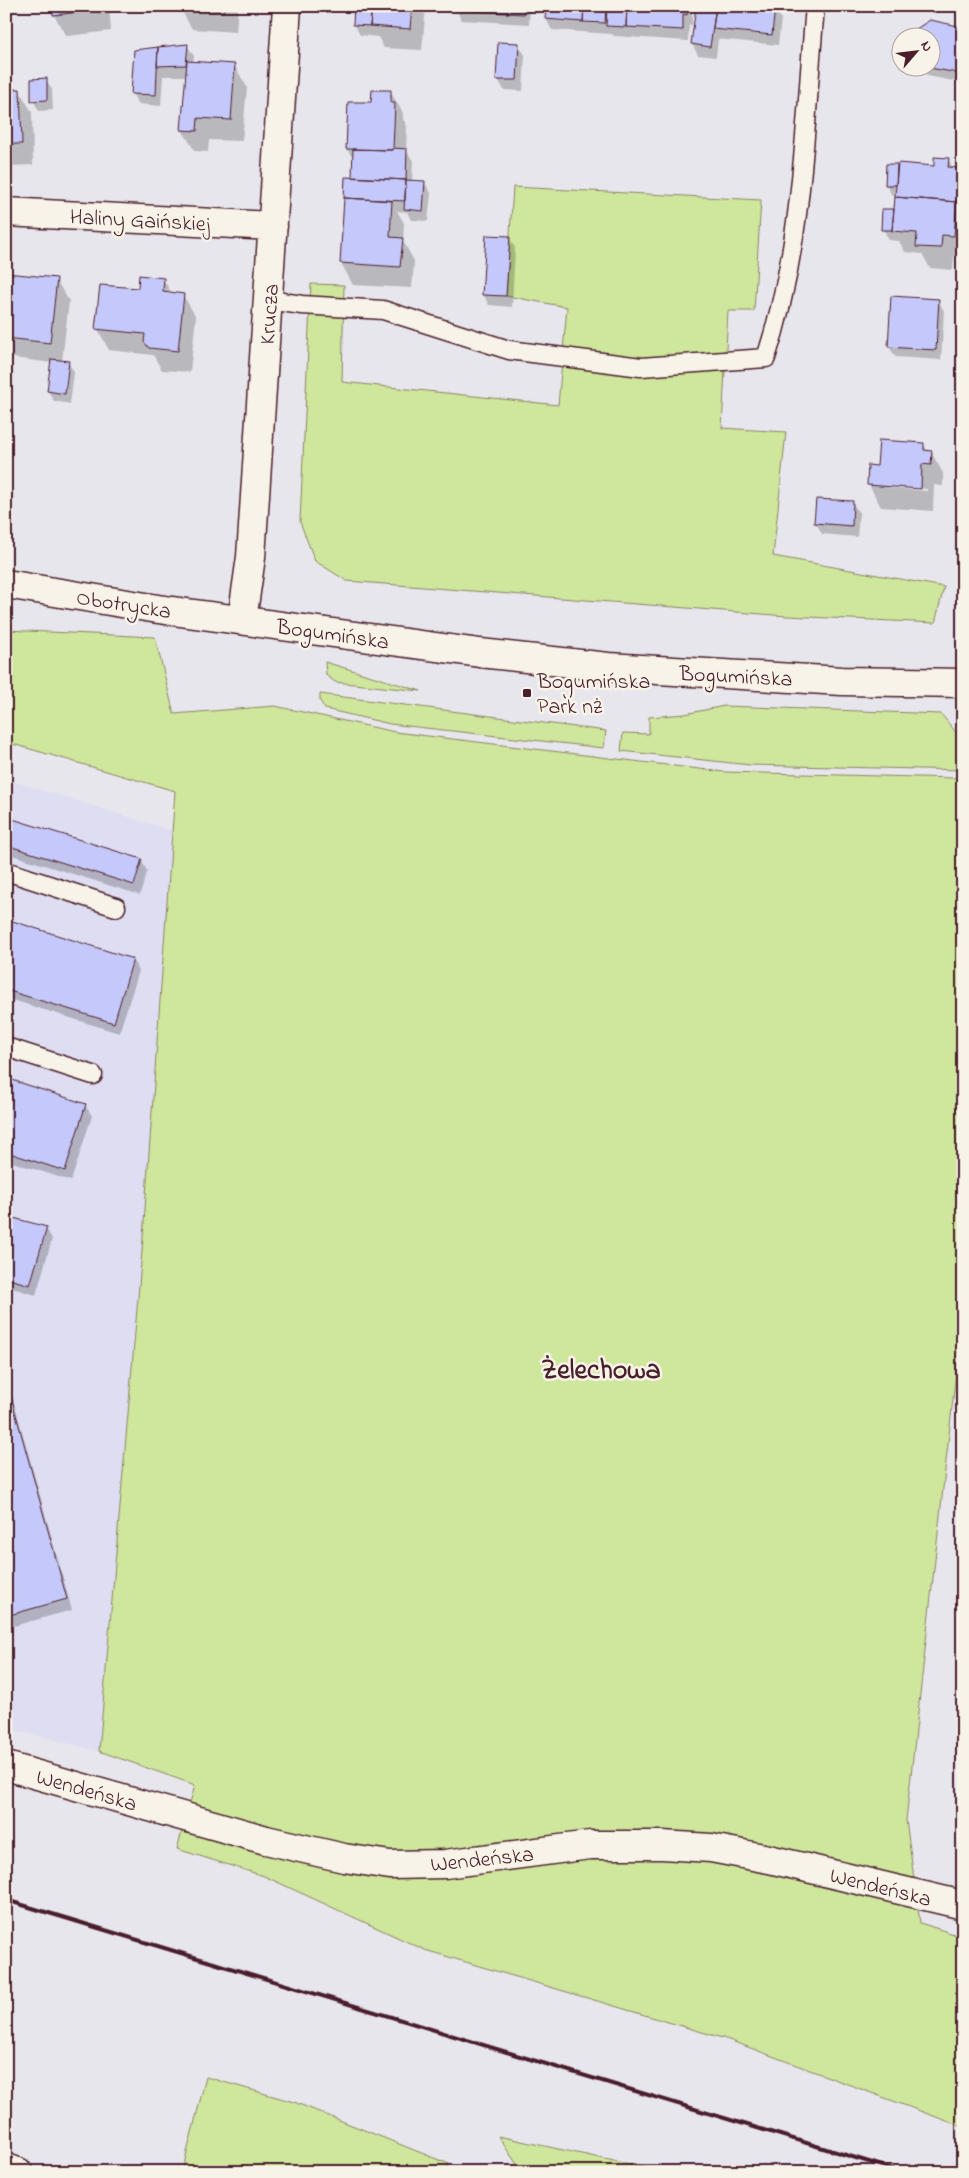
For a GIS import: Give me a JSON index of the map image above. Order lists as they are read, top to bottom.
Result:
{
  "streets": {
    "street": [
      "Haliny Gaińskiej",
      "Krucza",
      "Obotrycka",
      "Bogumińska",
      "Wendeńska"
    ]
  },
  "crossings": [
    ["Haliny Gaińskiej", "Krucza"],
    ["Krucza", "Obotrycka"],
    ["Krucza", "Bogumińska"],
    ["Obotrycka", "Bogumińska"]
  ],
  "districts": ["Żelechowa"],
  "places": {
    "transit": ["Bogumińska Park nż"]
  },
  "north": "top right"
}
